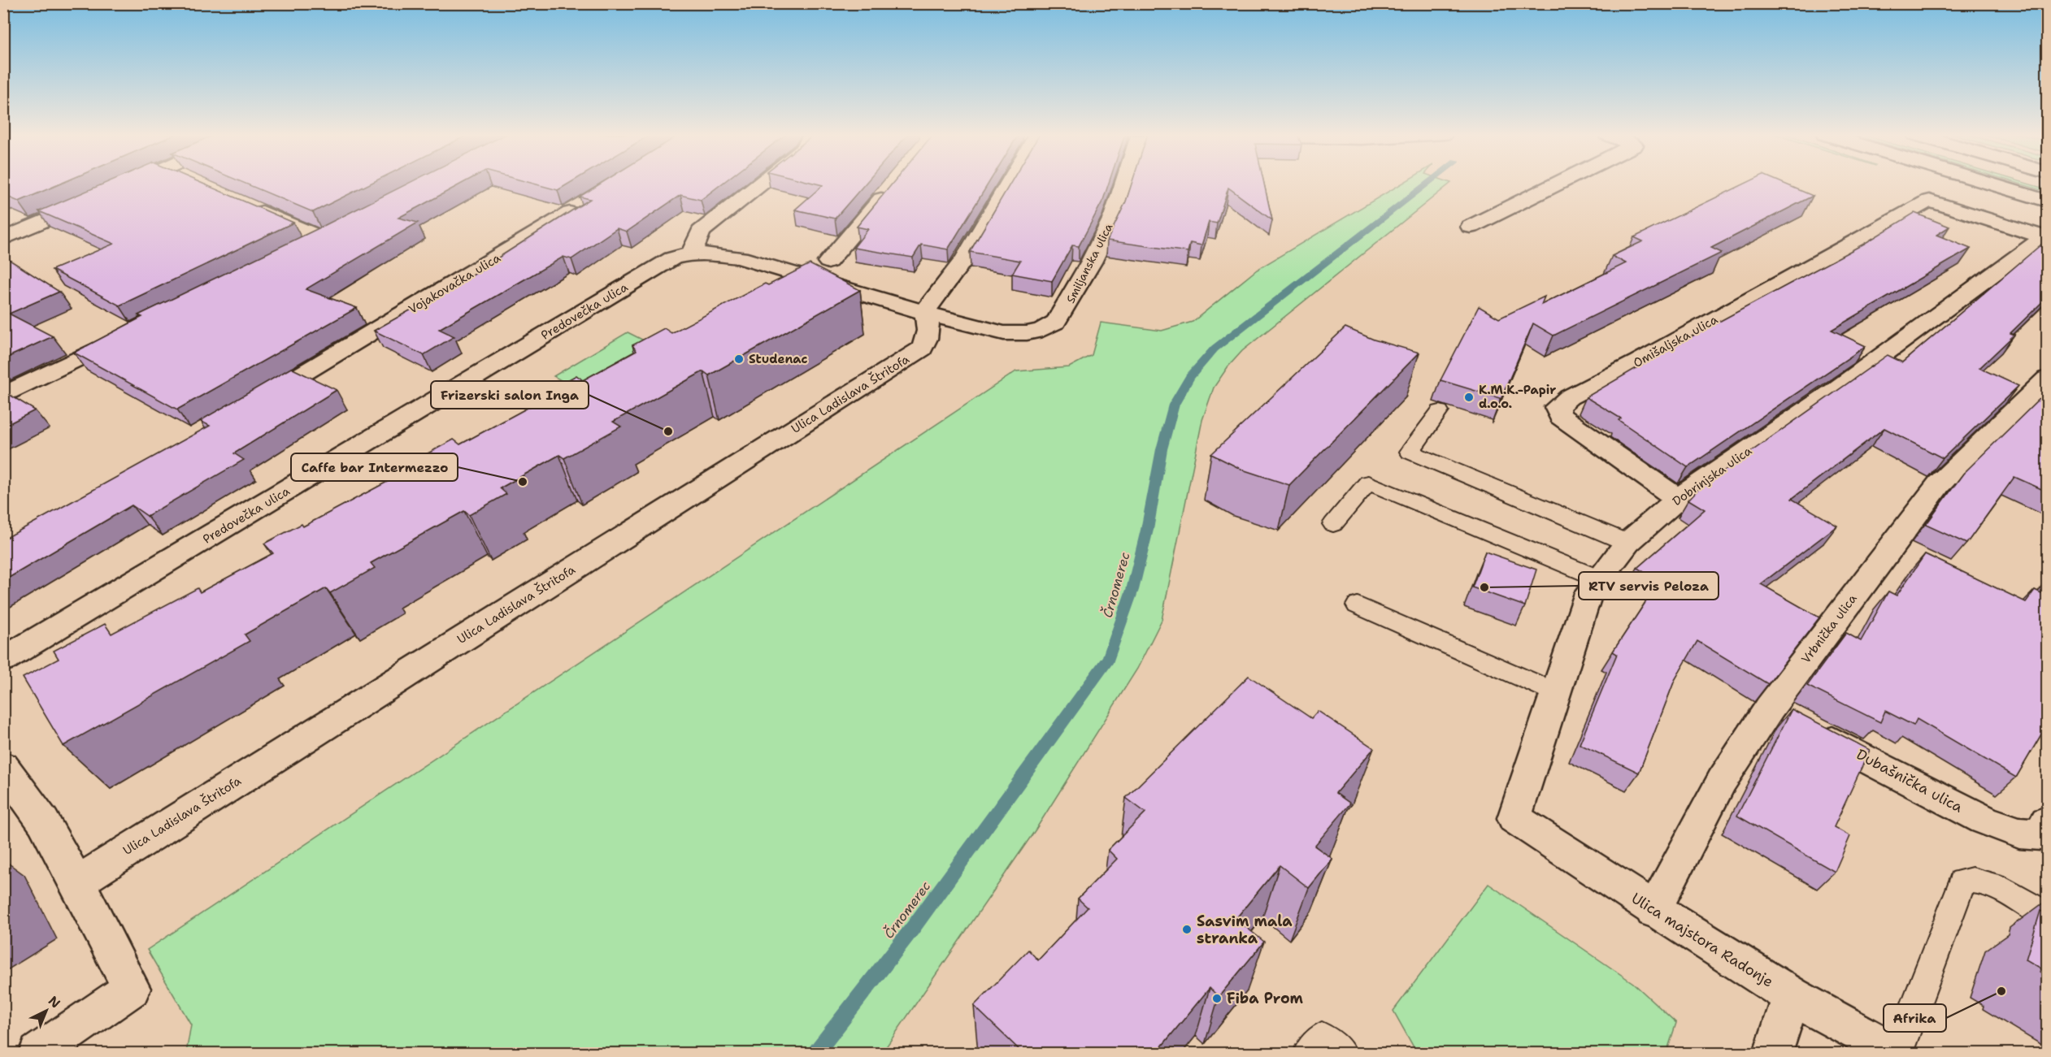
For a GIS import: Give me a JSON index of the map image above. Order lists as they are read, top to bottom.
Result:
{
  "streets": {
    "street": [
      "Smiljanska ulica",
      "Vojakovačka ulica",
      "Predovečka ulica",
      "Omišaljska ulica",
      "Ulica Ladislava Štritofa",
      "Dobrinjska ulica",
      "Vrbnička ulica",
      "Dubašnička ulica",
      "Ulica majstora Radonje"
    ]
  },
  "crossings": [
    ["Smiljanska ulica", "Predovečka ulica"],
    ["Predovečka ulica", "Ulica Ladislava Štritofa"],
    ["Omišaljska ulica", "Dobrinjska ulica"],
    ["Dobrinjska ulica", "Ulica majstora Radonje"],
    ["Vrbnička ulica", "Dubašnička ulica"],
    ["Vrbnička ulica", "Ulica majstora Radonje"]
  ],
  "water": ["Črnomerec"],
  "places": [
    "Studenac",
    "K.M.K.-Papir d.o.o.",
    "Frizerski salon Inga",
    "Caffe bar Intermezzo",
    "RTV servis Peloza",
    "Sasvim mala stranka",
    "Afrika",
    "Fiba Prom"
  ],
  "north": "top right"
}
